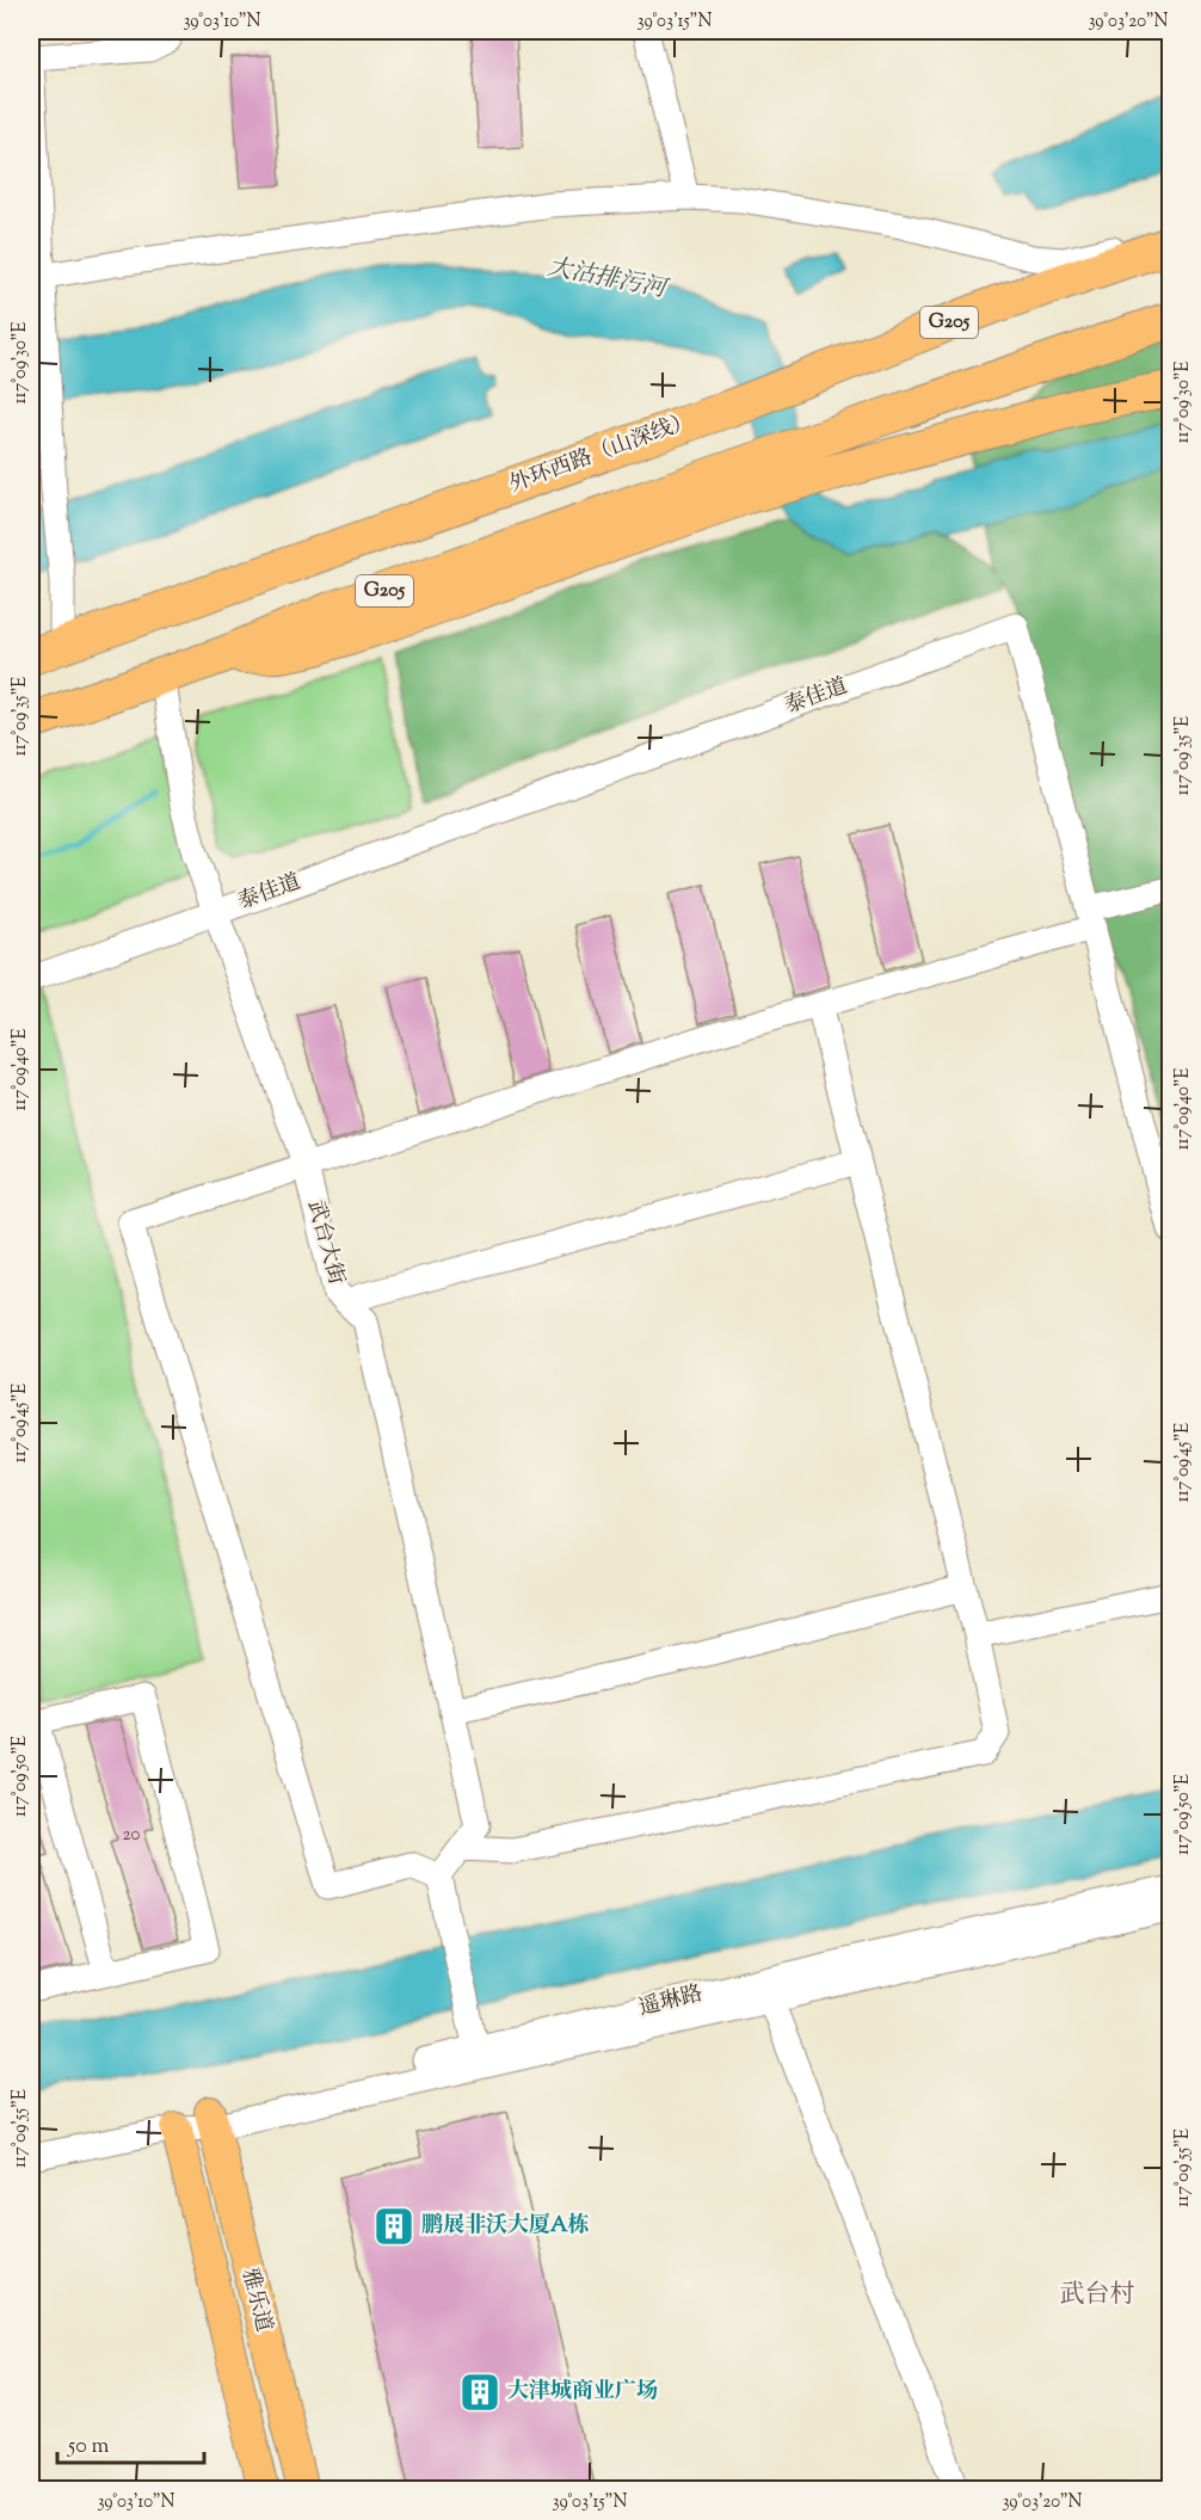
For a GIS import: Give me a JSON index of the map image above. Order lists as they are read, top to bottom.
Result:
{
  "streets": {
    "highway": ["G205", "外环西路（山深线）"],
    "main road": ["雅乐道"],
    "street": ["泰佳道", "武台大街", "遥琳路"]
  },
  "crossings": [
    ["G205", "武台大街"],
    ["泰佳道", "武台大街"],
    ["遥琳路", "雅乐道"]
  ],
  "districts": ["武台村"],
  "water": ["大沽排污河"],
  "places": {
    "building": ["鹏展非沃大厦A栋", "大津城商业广场"]
  },
  "house_numbers": ["20"],
  "scale_bar": "50 m",
  "coordinates": [
    "39°03'10\"N",
    "39°03'15\"N",
    "39°03'20\"N",
    "117°09'30\"E",
    "117°09'35\"E",
    "117°09'40\"E",
    "117°09'45\"E",
    "117°09'50\"E",
    "117°09'55\"E"
  ]
}
